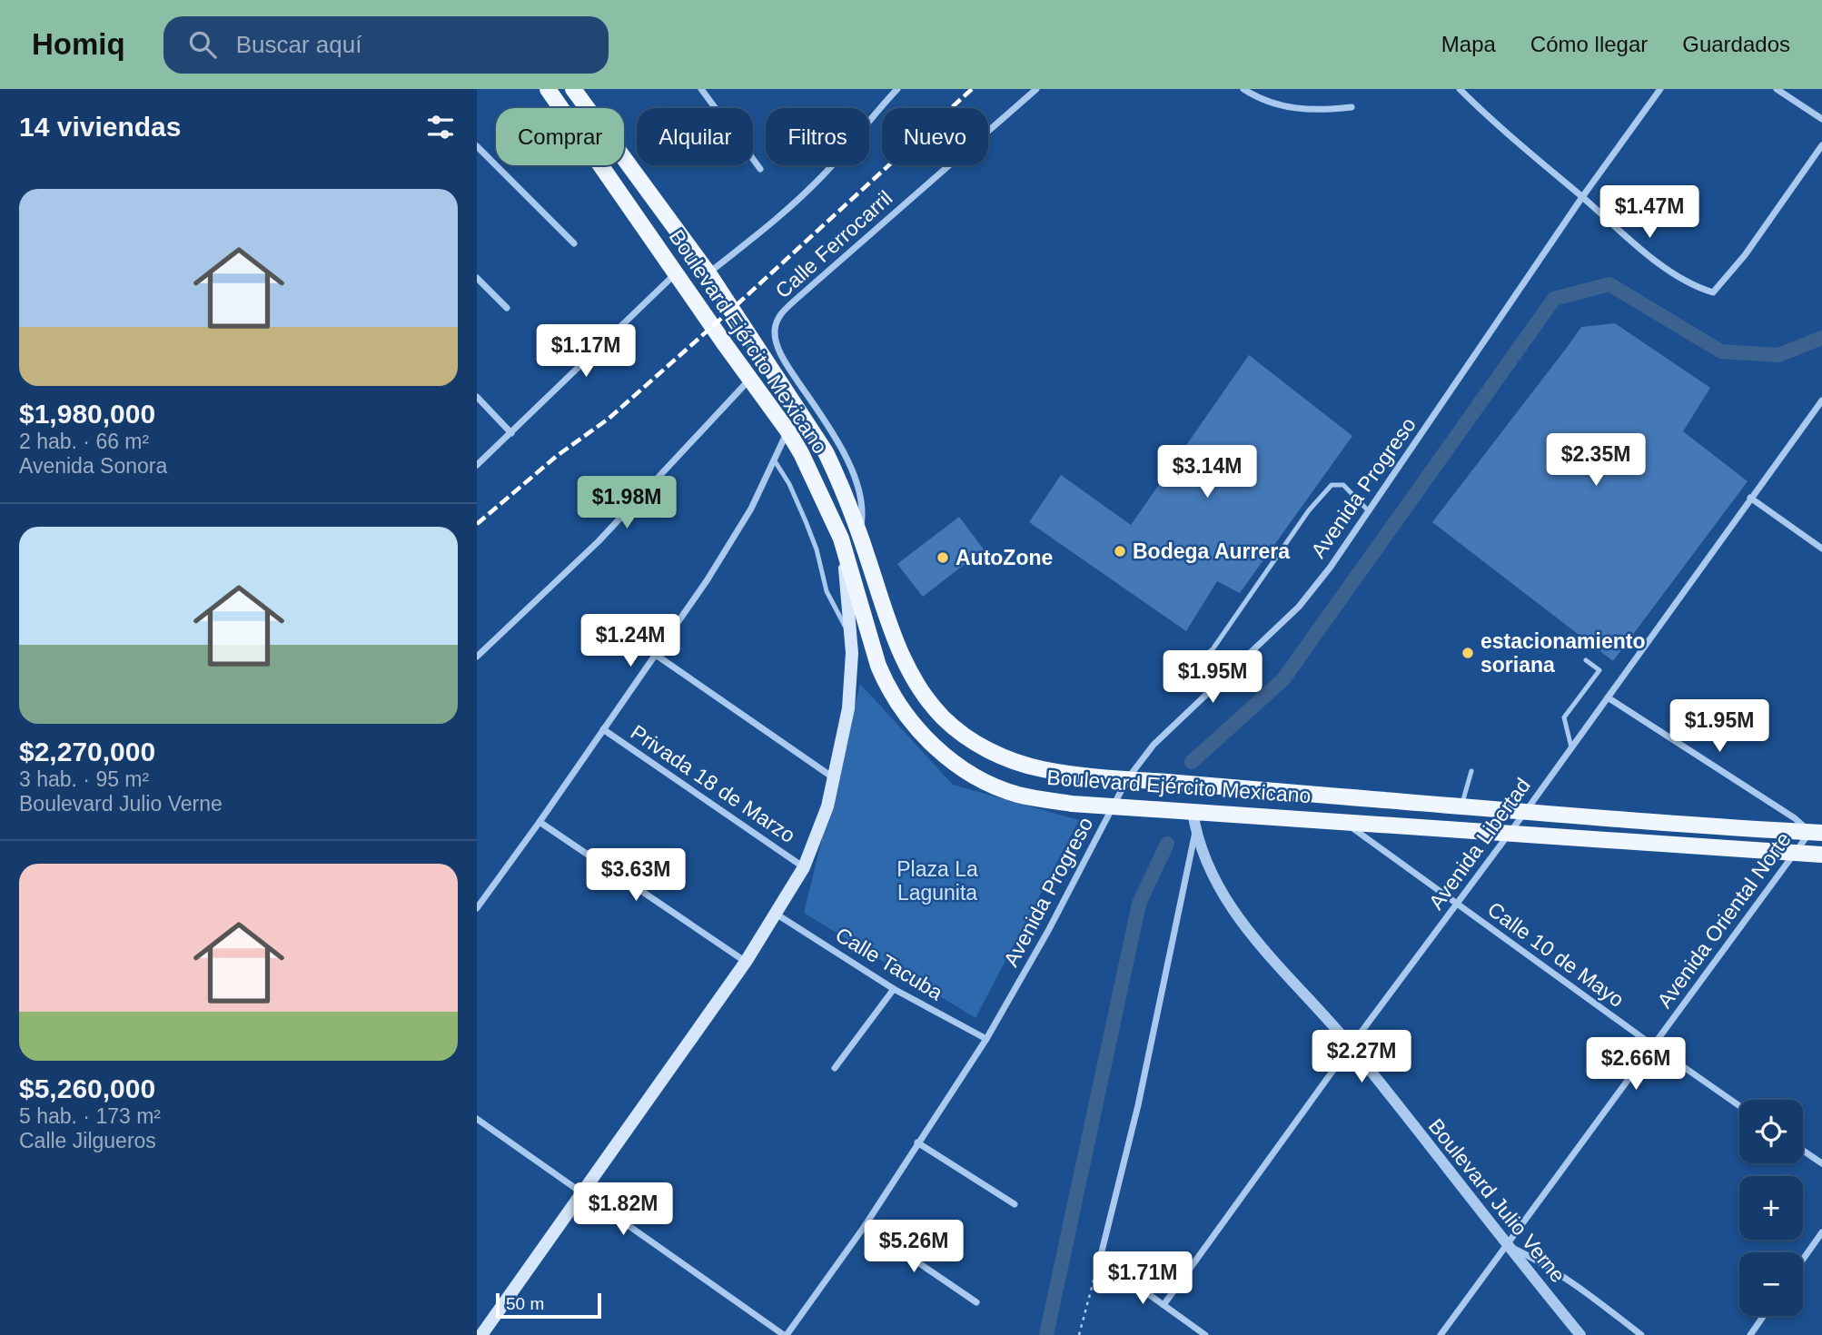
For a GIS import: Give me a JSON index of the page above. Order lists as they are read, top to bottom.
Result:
{
  "streets": {
    "main road": ["Boulevard Ejército Mexicano"],
    "street": [
      "Calle Ferrocarril",
      "Avenida Progreso",
      "Privada 18 de Marzo",
      "Avenida Libertad",
      "Avenida Oriental Norte",
      "Calle 10 de Mayo",
      "Calle Tacuba",
      "Boulevard Julio Verne"
    ]
  },
  "crossings": [
    ["Calle Ferrocarril", "Boulevard Ejército Mexicano"],
    ["Boulevard Ejército Mexicano", "Avenida Progreso"],
    ["Boulevard Ejército Mexicano", "Avenida Libertad"],
    ["Boulevard Ejército Mexicano", "Avenida Oriental Norte"],
    ["Boulevard Ejército Mexicano", "Calle 10 de Mayo"],
    ["Boulevard Ejército Mexicano", "Boulevard Julio Verne"],
    ["Avenida Progreso", "Calle Tacuba"],
    ["Avenida Libertad", "Calle 10 de Mayo"],
    ["Avenida Libertad", "Boulevard Julio Verne"],
    ["Avenida Oriental Norte", "Calle 10 de Mayo"],
    ["Avenida Oriental Norte", "Boulevard Julio Verne"]
  ],
  "parks": ["Plaza La Lagunita"],
  "places": ["Bodega Aurrera", "AutoZone", "estacionamiento soriana"],
  "scale_bar": "50 m",
  "page": {
    "header": "Homiq",
    "search": "Buscar aquí",
    "nav": ["Mapa", "Cómo llegar", "Guardados"],
    "heading": "14 viviendas",
    "chip": [
      "Comprar",
      "Alquilar",
      "Filtros",
      "Nuevo"
    ],
    "list": [
      {
        "name": "$1,980,000",
        "note": "2 hab. · 66 m² · Avenida Sonora"
      },
      {
        "name": "$2,270,000",
        "note": "3 hab. · 95 m² · Boulevard Julio Verne"
      },
      {
        "name": "$5,260,000",
        "note": "5 hab. · 173 m² · Calle Jilgueros"
      }
    ],
    "price": [
      "$1.47M",
      "$1.17M",
      "$2.35M",
      "$3.14M",
      "$1.98M",
      "$1.24M",
      "$1.95M",
      "$1.95M",
      "$3.63M",
      "$2.27M",
      "$2.66M",
      "$1.82M",
      "$5.26M",
      "$1.71M"
    ],
    "map_buttons": ["+", "−"],
    "scale": "50 m"
  }
}
